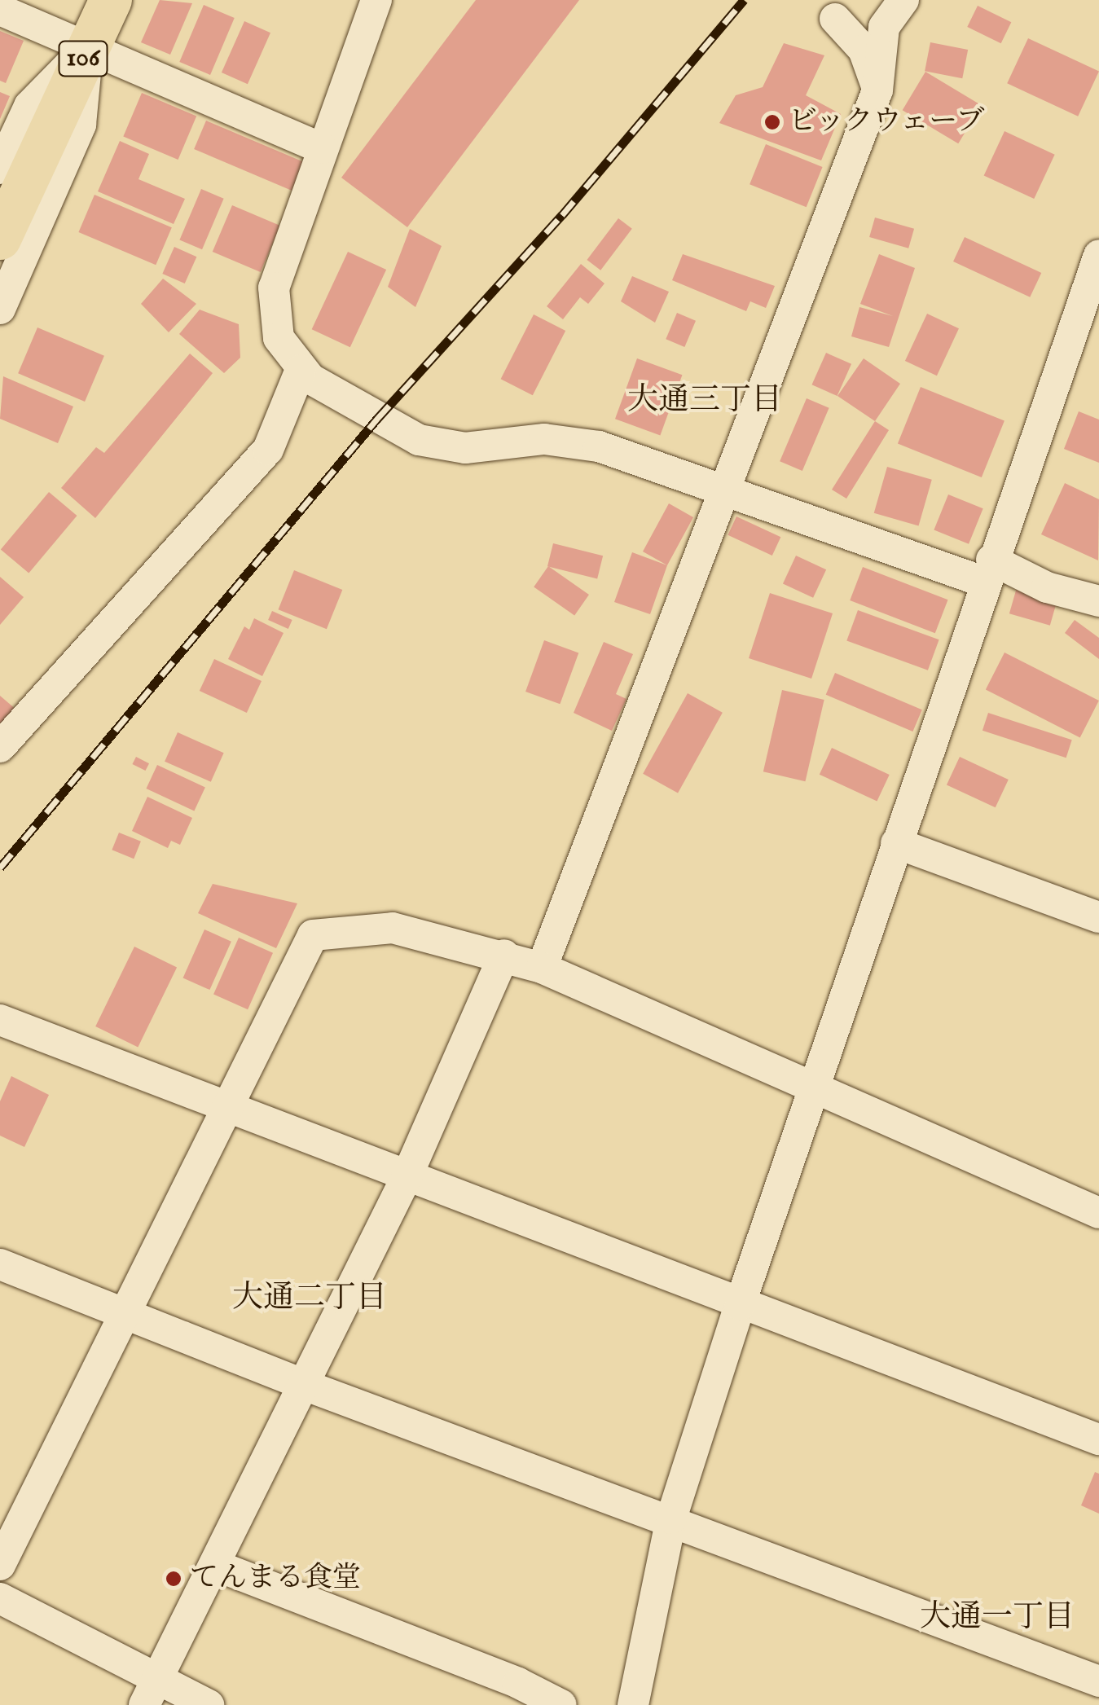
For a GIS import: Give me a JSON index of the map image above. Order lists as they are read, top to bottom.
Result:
{
  "streets": {
    "highway": ["106"]
  },
  "districts": ["大通三丁目", "大通二丁目", "大通一丁目"],
  "places": ["ビックウェーブ", "てんまる食堂"]
}
